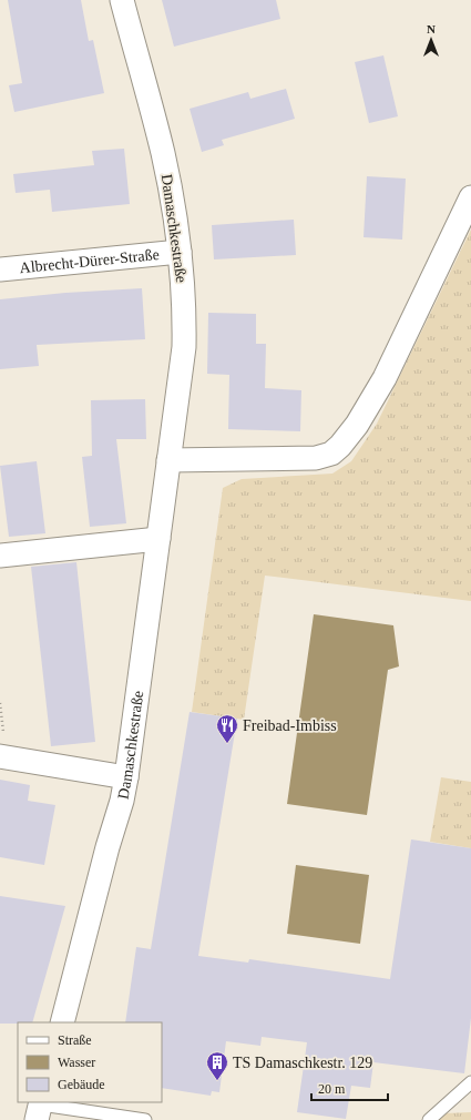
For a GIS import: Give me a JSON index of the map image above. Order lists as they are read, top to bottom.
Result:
{
  "streets": {
    "street": ["Damaschkestraße", "Albrecht-Dürer-Straße"]
  },
  "crossings": [
    ["Damaschkestraße", "Albrecht-Dürer-Straße"]
  ],
  "places": {
    "restaurant": ["Freibad-Imbiss"],
    "building": ["TS Damaschkestr. 129"]
  },
  "legend": ["Straße", "Wasser", "Gebäude"],
  "scale_bar": "20 m",
  "north": "top"
}
